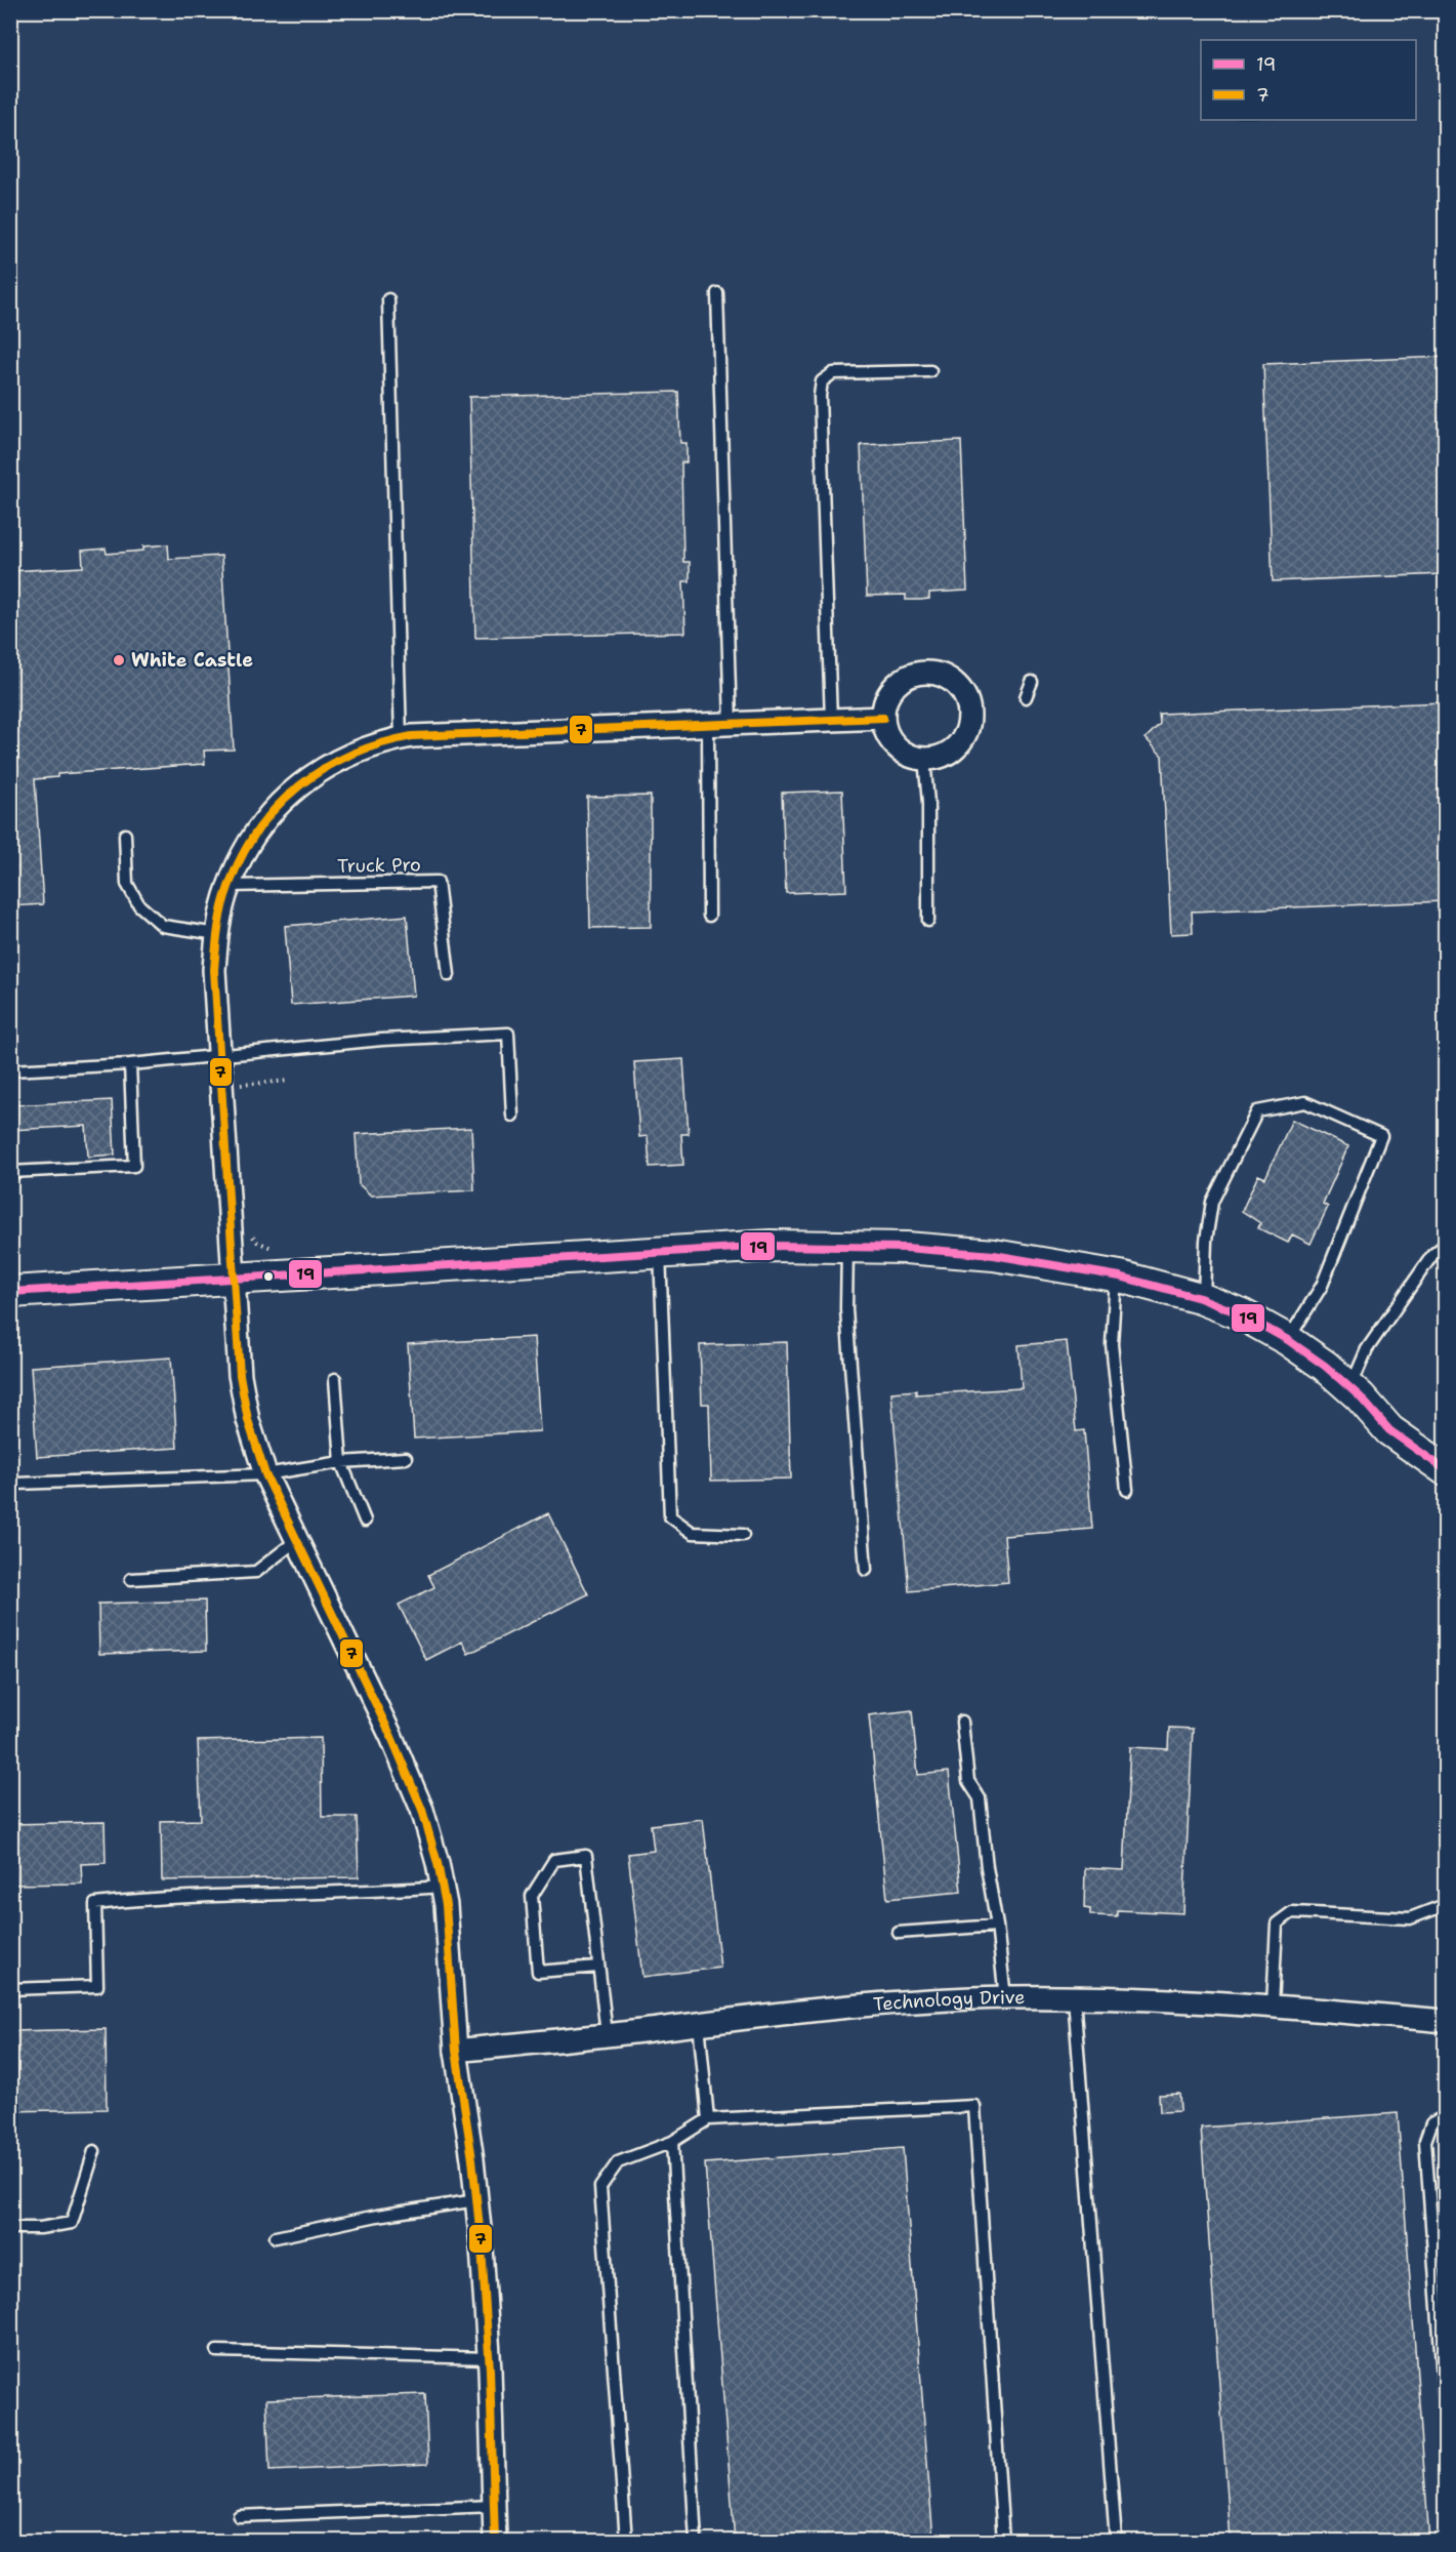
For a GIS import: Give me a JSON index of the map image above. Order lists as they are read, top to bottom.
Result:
{
  "streets": {
    "street": ["Technology Drive"],
    "lane": ["Truck Pro"]
  },
  "places": ["White Castle"],
  "lines": ["transit line 7", "transit line 19"],
  "legend": ["19", "7"]
}
